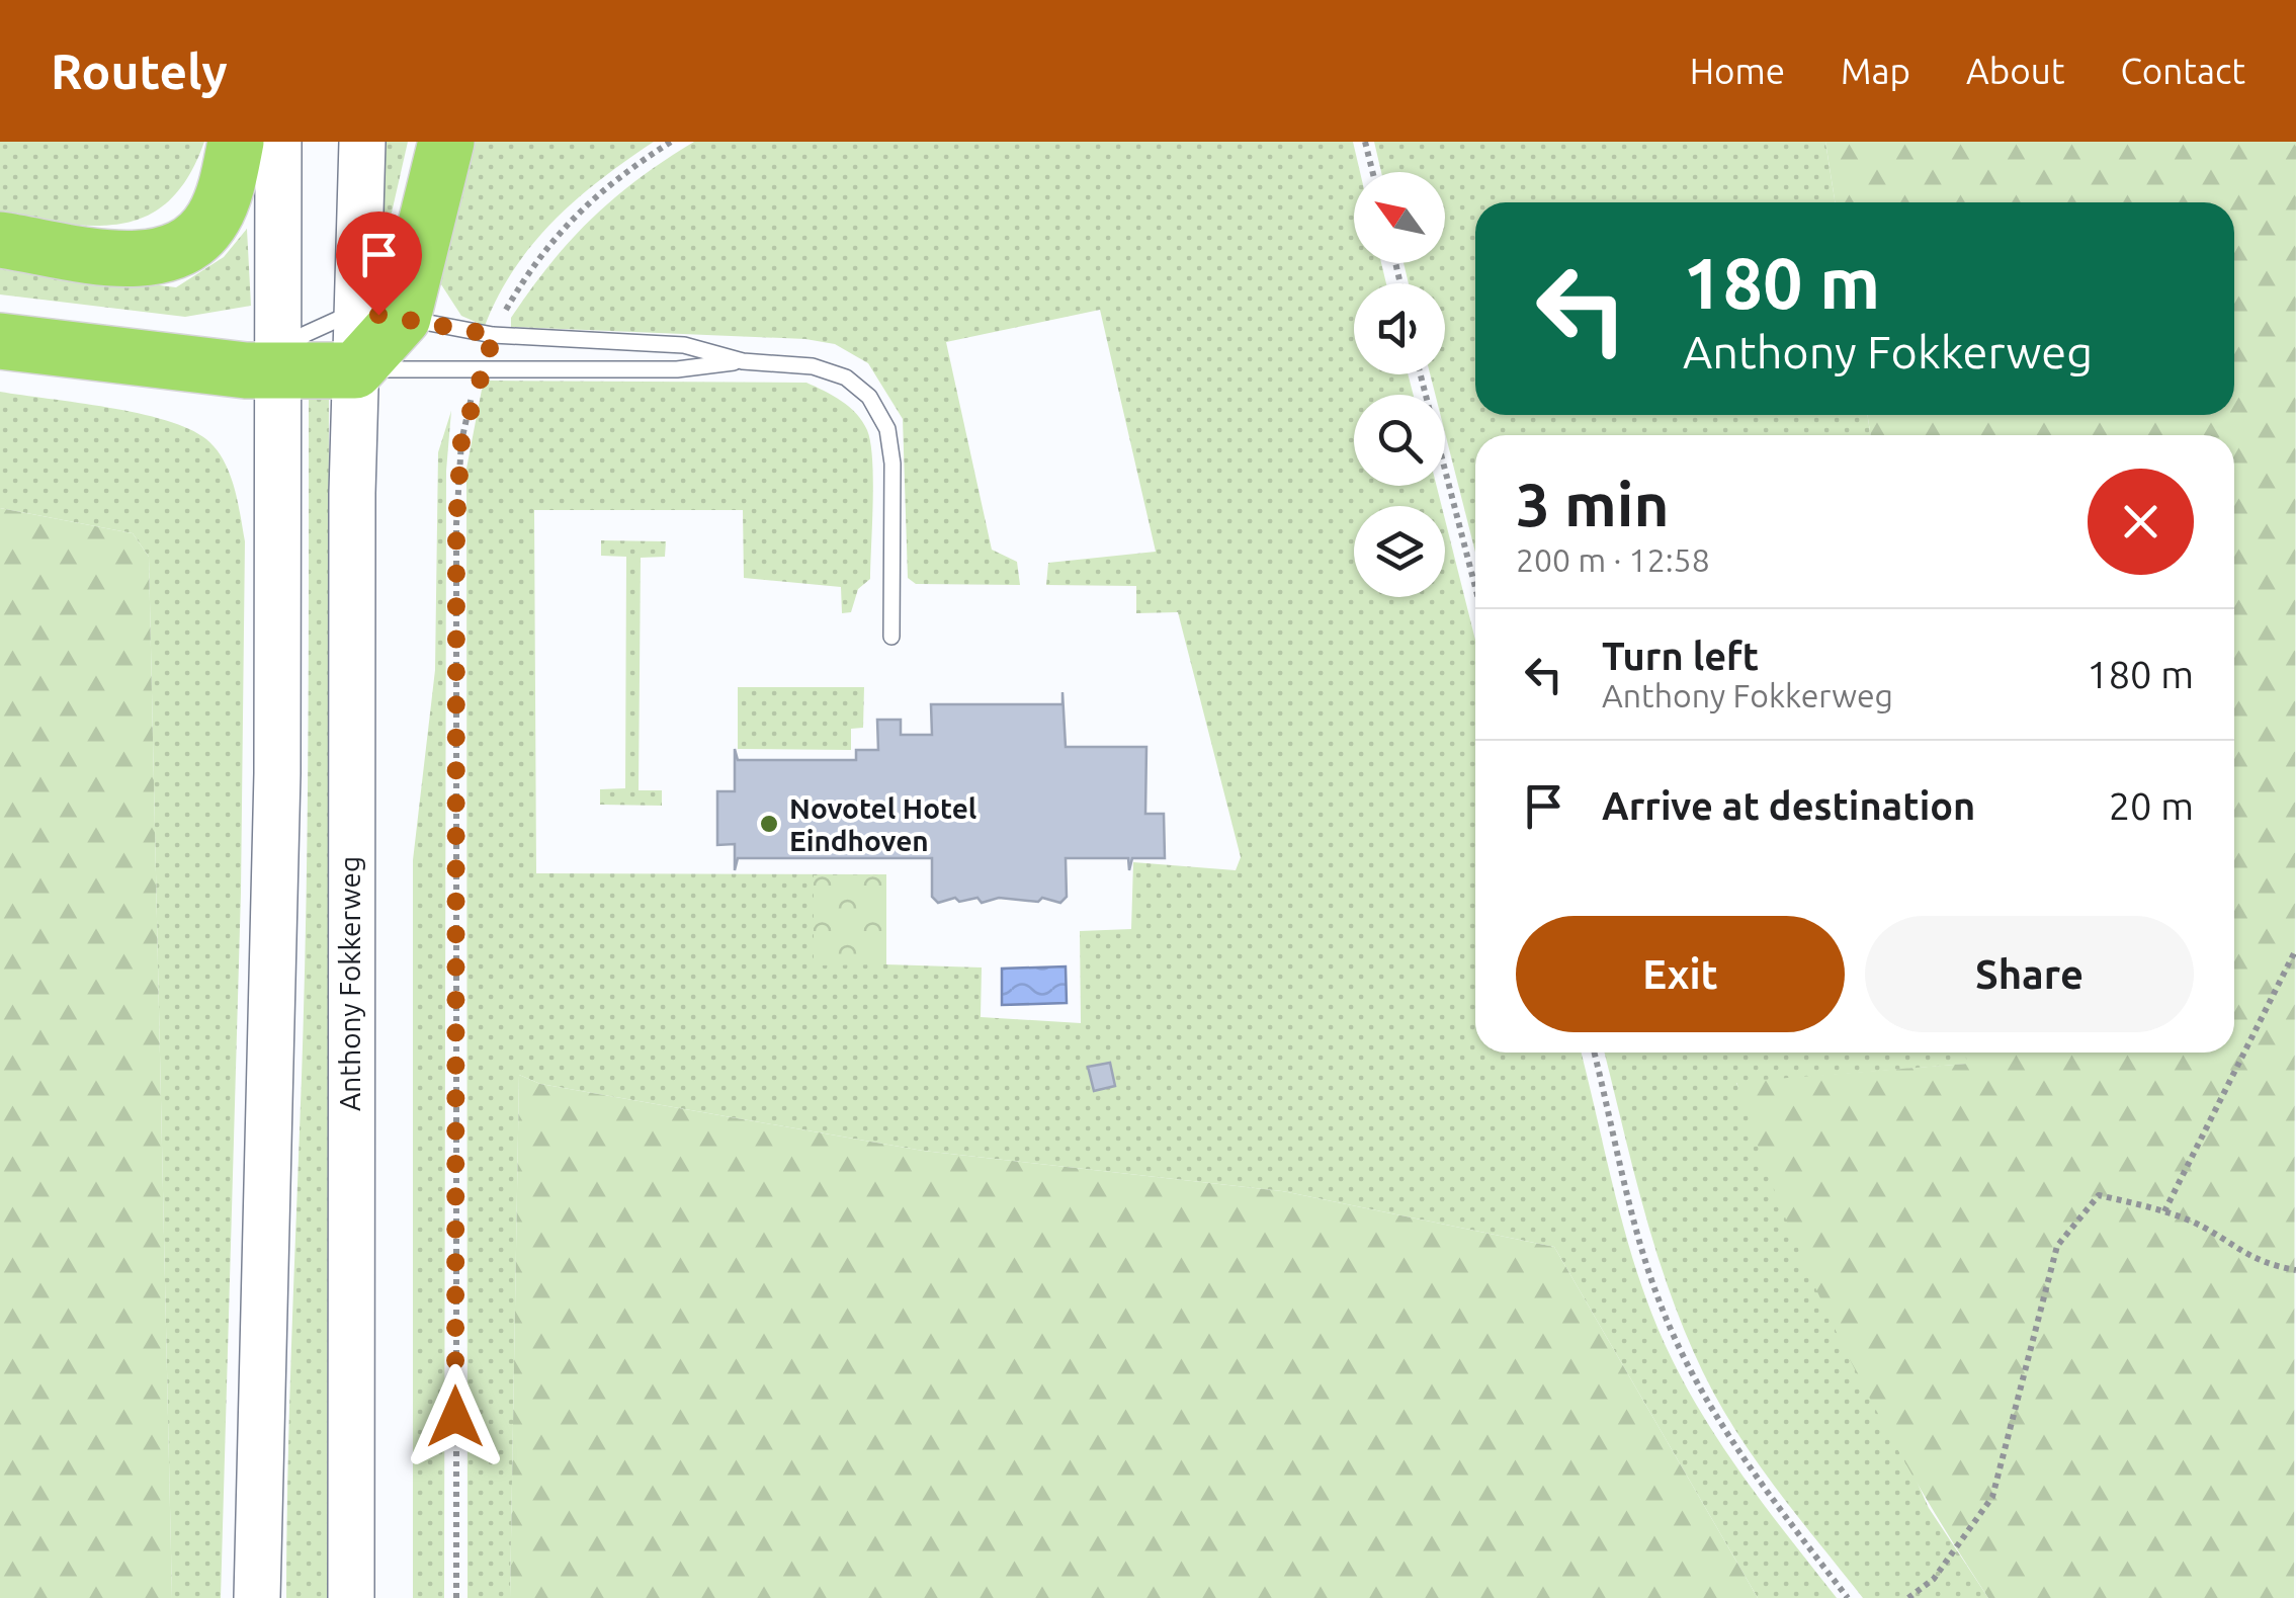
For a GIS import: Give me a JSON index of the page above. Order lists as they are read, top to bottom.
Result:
{
  "streets": {
    "main road": ["Anthony Fokkerweg"]
  },
  "places": ["Novotel Hotel Eindhoven"],
  "north": "top left",
  "page": {
    "header": "Routely",
    "nav": [
      "Home",
      "Map",
      "About",
      "Contact"
    ],
    "turn": ["180 m", "Anthony Fokkerweg"],
    "heading": ["3 min", "200 m · 12:58"],
    "list": [
      {
        "name": "Turn left",
        "note": "Anthony Fokkerweg",
        "value": "180 m"
      },
      {
        "name": "Arrive at destination",
        "value": "20 m"
      }
    ],
    "buttons": ["Exit", "Share"]
  }
}
